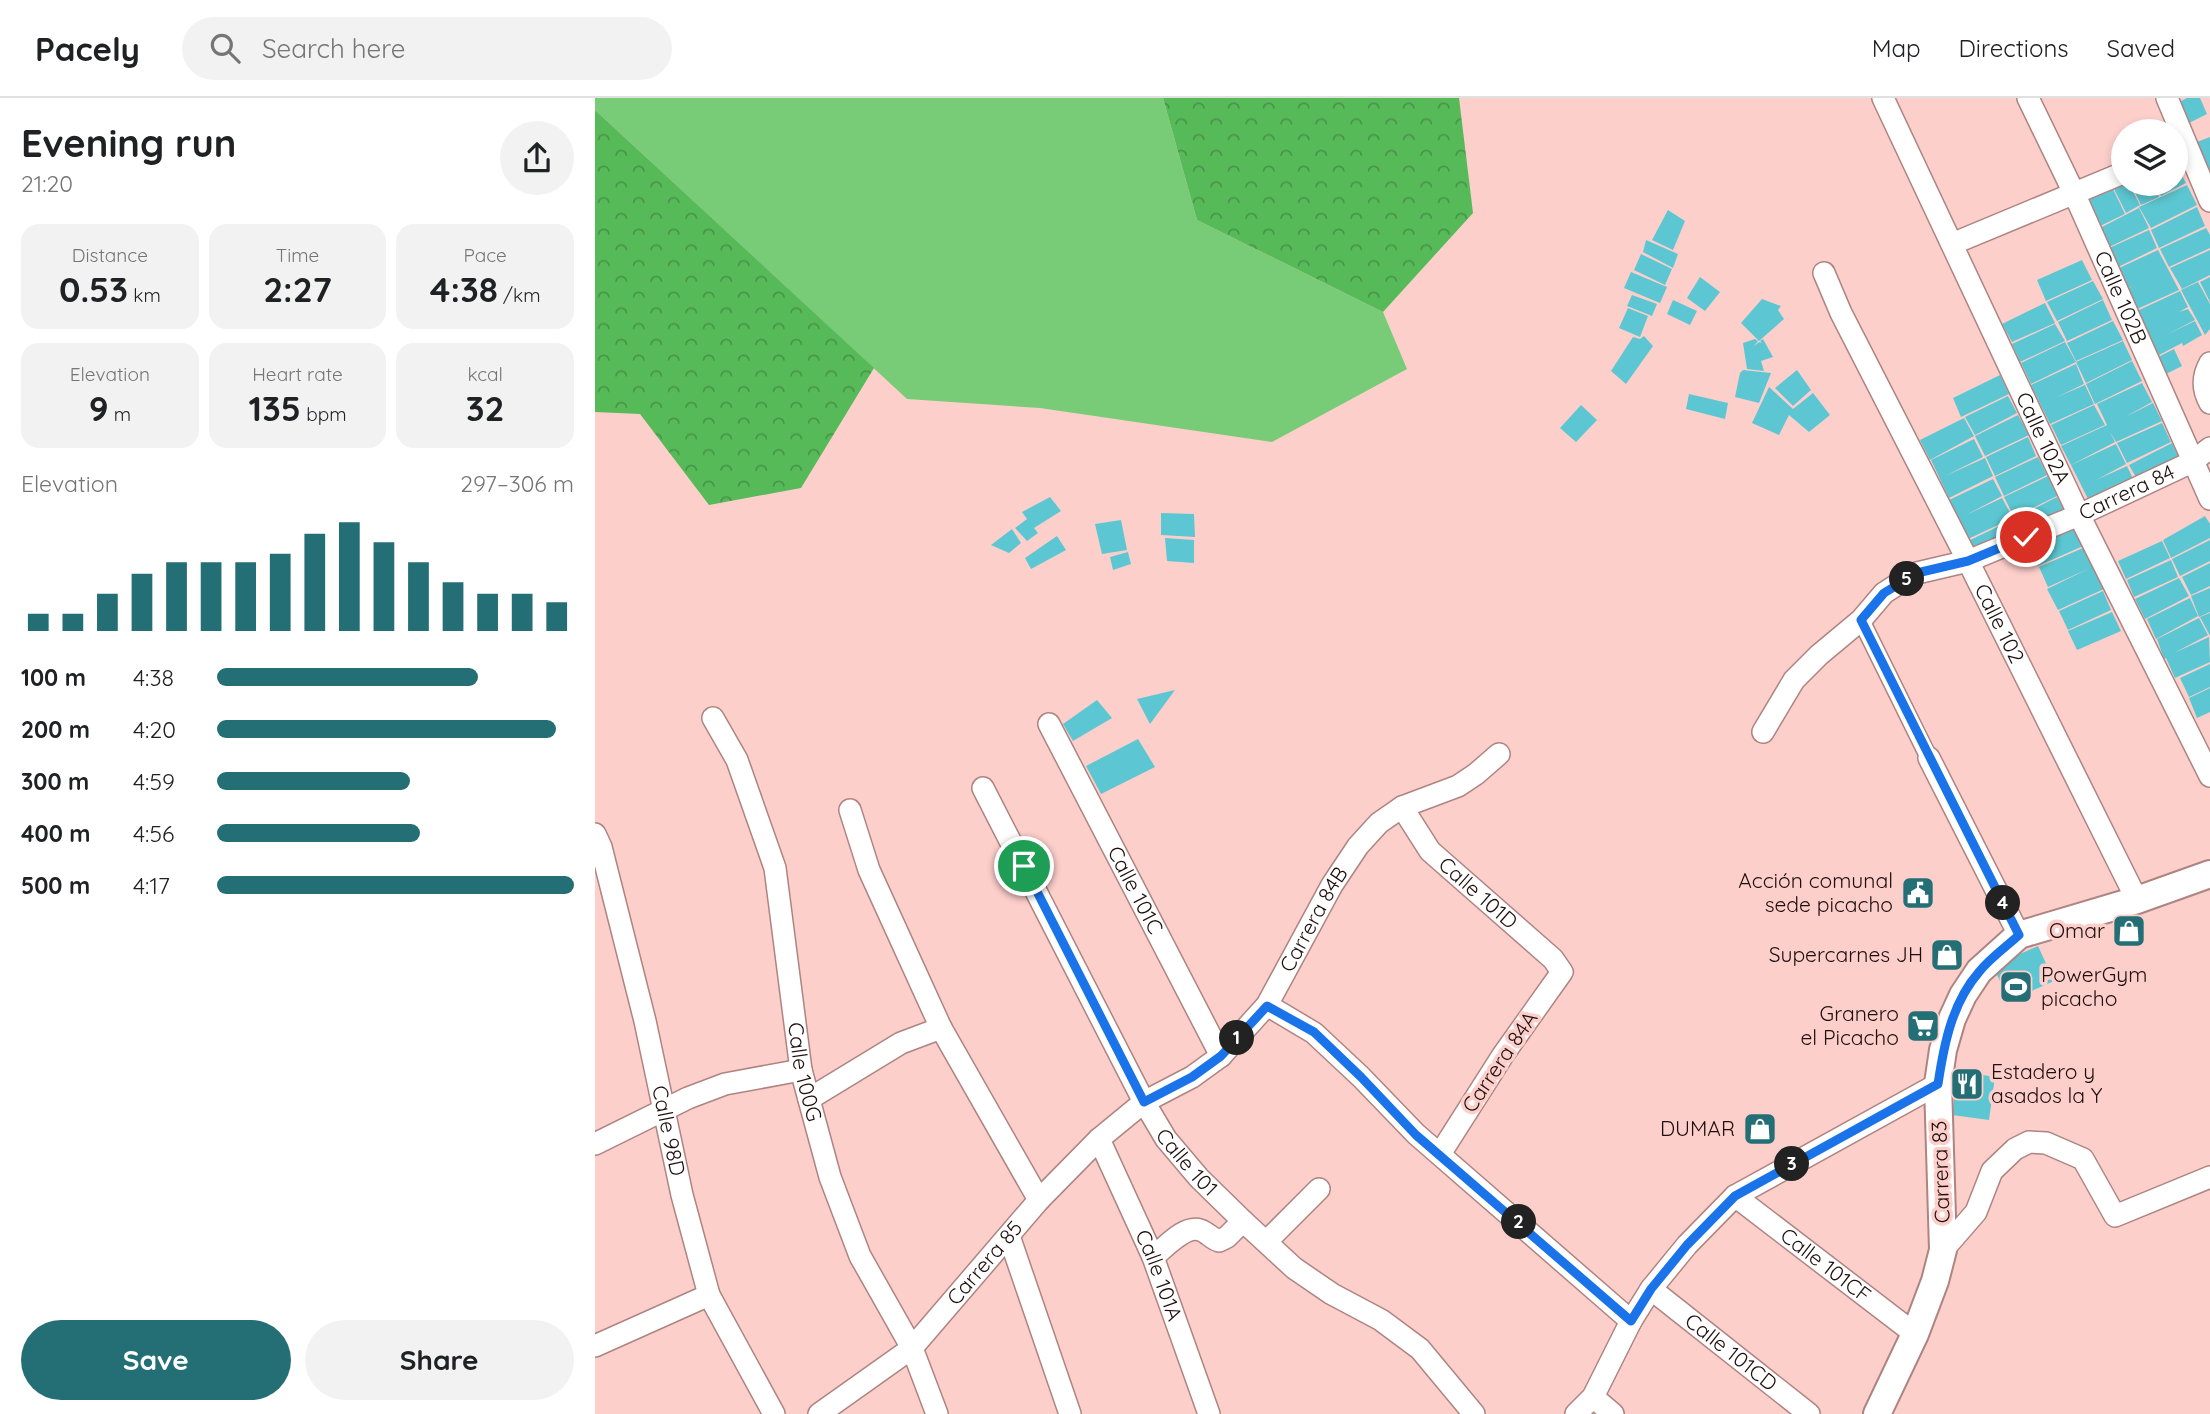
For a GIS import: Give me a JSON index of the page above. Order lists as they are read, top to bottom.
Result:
{
  "streets": {
    "street": [
      "Calle 102B",
      "Calle 102A",
      "Carrera 84",
      "Calle 102",
      "Calle 101C",
      "Calle 101D",
      "Carrera 84B",
      "Carrera 84A",
      "Calle 100G",
      "Calle 98D",
      "Calle 101",
      "Carrera 83",
      "Carrera 85",
      "Calle 101CF",
      "Calle 101A",
      "Calle 101CD"
    ]
  },
  "crossings": [
    ["Calle 102B", "Carrera 84"],
    ["Calle 102A", "Carrera 84"],
    ["Carrera 84", "Calle 102"],
    ["Calle 102", "Carrera 83"],
    ["Calle 101C", "Carrera 84B"],
    ["Calle 101D", "Carrera 84B"],
    ["Calle 101D", "Carrera 84A"],
    ["Carrera 84B", "Calle 101"],
    ["Carrera 84B", "Carrera 85"],
    ["Calle 100G", "Carrera 85"],
    ["Calle 101", "Carrera 85"],
    ["Carrera 83", "Calle 101CF"],
    ["Carrera 85", "Calle 101A"]
  ],
  "places": {
    "public building": ["Acción comunal sede picacho"],
    "shop": ["Omar", "Supercarnes JH", "DUMAR"],
    "sports": ["PowerGym picacho"],
    "supermarket": ["Granero el Picacho"],
    "restaurant": ["Estadero y asados la Y"]
  },
  "page": {
    "header": "Pacely",
    "search": "Search here",
    "nav": ["Map", "Directions", "Saved"],
    "heading": ["Evening run", "21:20"],
    "stats": [
      ["Distance", "0.53 km"],
      ["Time", "2:27"],
      ["Pace", "4:38 /km"],
      ["Elevation", "9 m"],
      ["Heart rate", "135 bpm"],
      ["kcal", "32"]
    ],
    "chart": ["Elevation", "297–306 m"],
    "pins": [
      "5",
      "4",
      "1",
      "3",
      "2"
    ],
    "list": [
      {
        "name": "100 m",
        "note": "4:38"
      },
      {
        "name": "200 m",
        "note": "4:20"
      },
      {
        "name": "300 m",
        "note": "4:59"
      },
      {
        "name": "400 m",
        "note": "4:56"
      },
      {
        "name": "500 m",
        "note": "4:17"
      }
    ],
    "buttons": ["Save", "Share"]
  }
}
